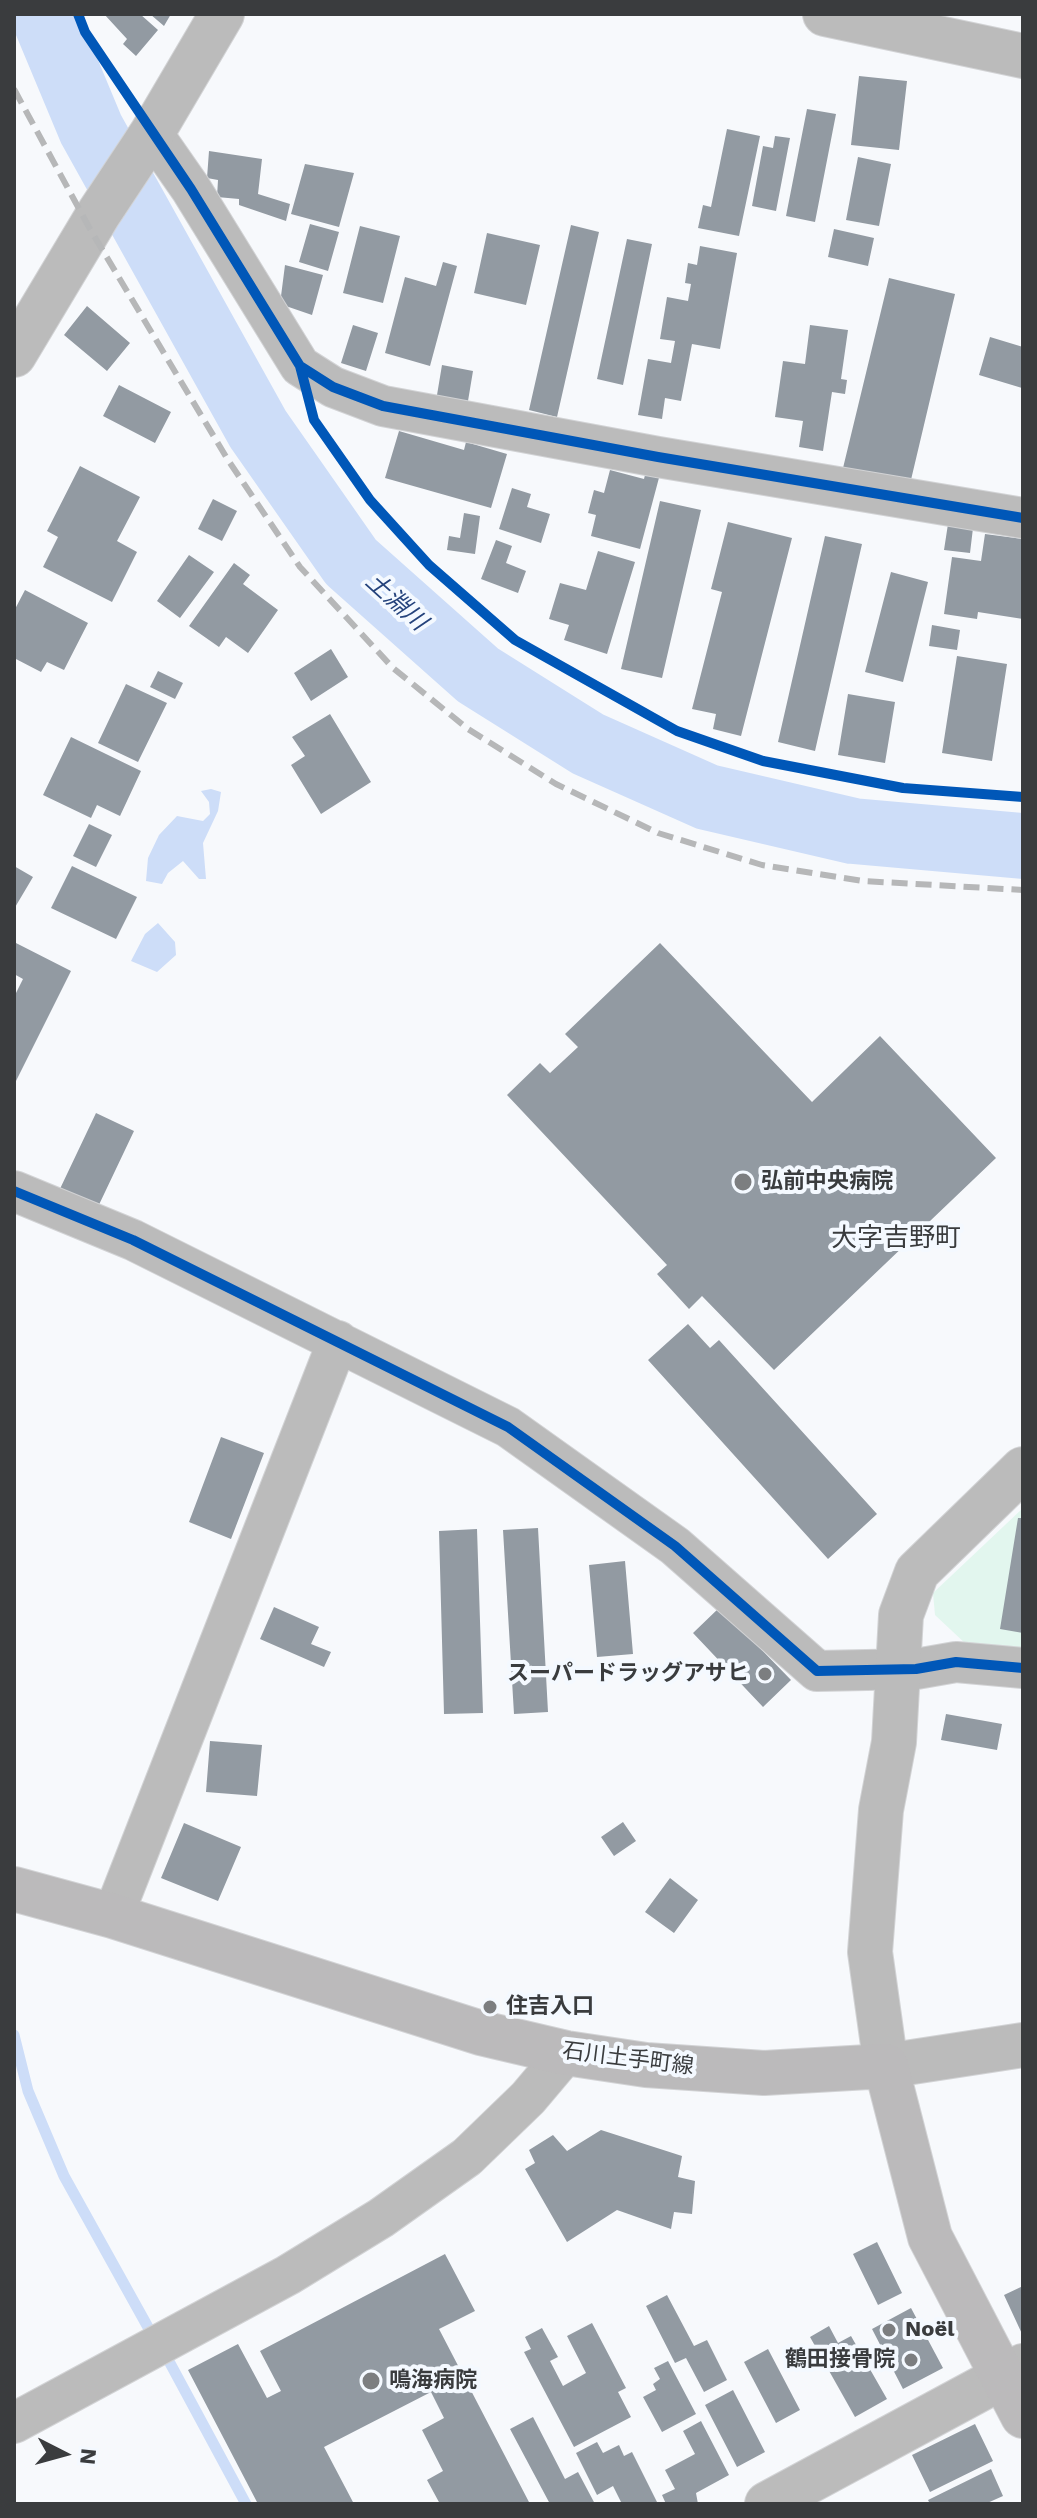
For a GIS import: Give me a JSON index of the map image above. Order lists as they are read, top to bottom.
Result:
{
  "streets": {
    "main road": ["石川土手町線"]
  },
  "districts": ["大字吉野町"],
  "water": ["土淵川"],
  "places": [
    "弘前中央病院",
    "スーパードラッグアサヒ",
    "住吉入口",
    "Noël",
    "鶴田接骨院",
    "鳴海病院"
  ],
  "north": "right"
}
